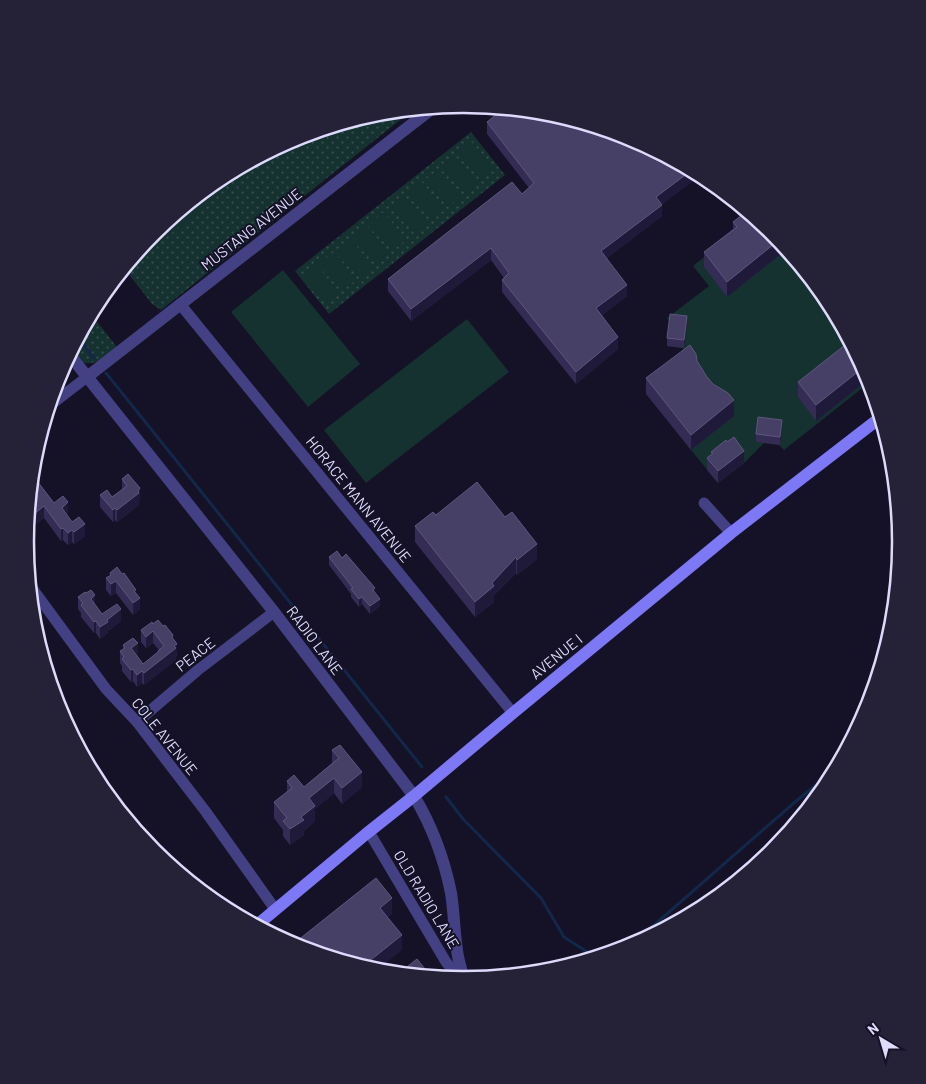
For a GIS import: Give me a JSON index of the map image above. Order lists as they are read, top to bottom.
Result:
{
  "streets": {
    "main road": ["AVENUE I"],
    "street": [
      "MUSTANG AVENUE",
      "HORACE MANN AVENUE",
      "RADIO LANE",
      "PEACE",
      "COLE AVENUE",
      "OLD RADIO LANE"
    ]
  },
  "crossings": [
    ["MUSTANG AVENUE", "HORACE MANN AVENUE"],
    ["MUSTANG AVENUE", "RADIO LANE"],
    ["HORACE MANN AVENUE", "AVENUE I"],
    ["RADIO LANE", "PEACE"],
    ["RADIO LANE", "AVENUE I"],
    ["PEACE", "COLE AVENUE"],
    ["AVENUE I", "COLE AVENUE"],
    ["AVENUE I", "OLD RADIO LANE"]
  ],
  "north": "top left"
}
